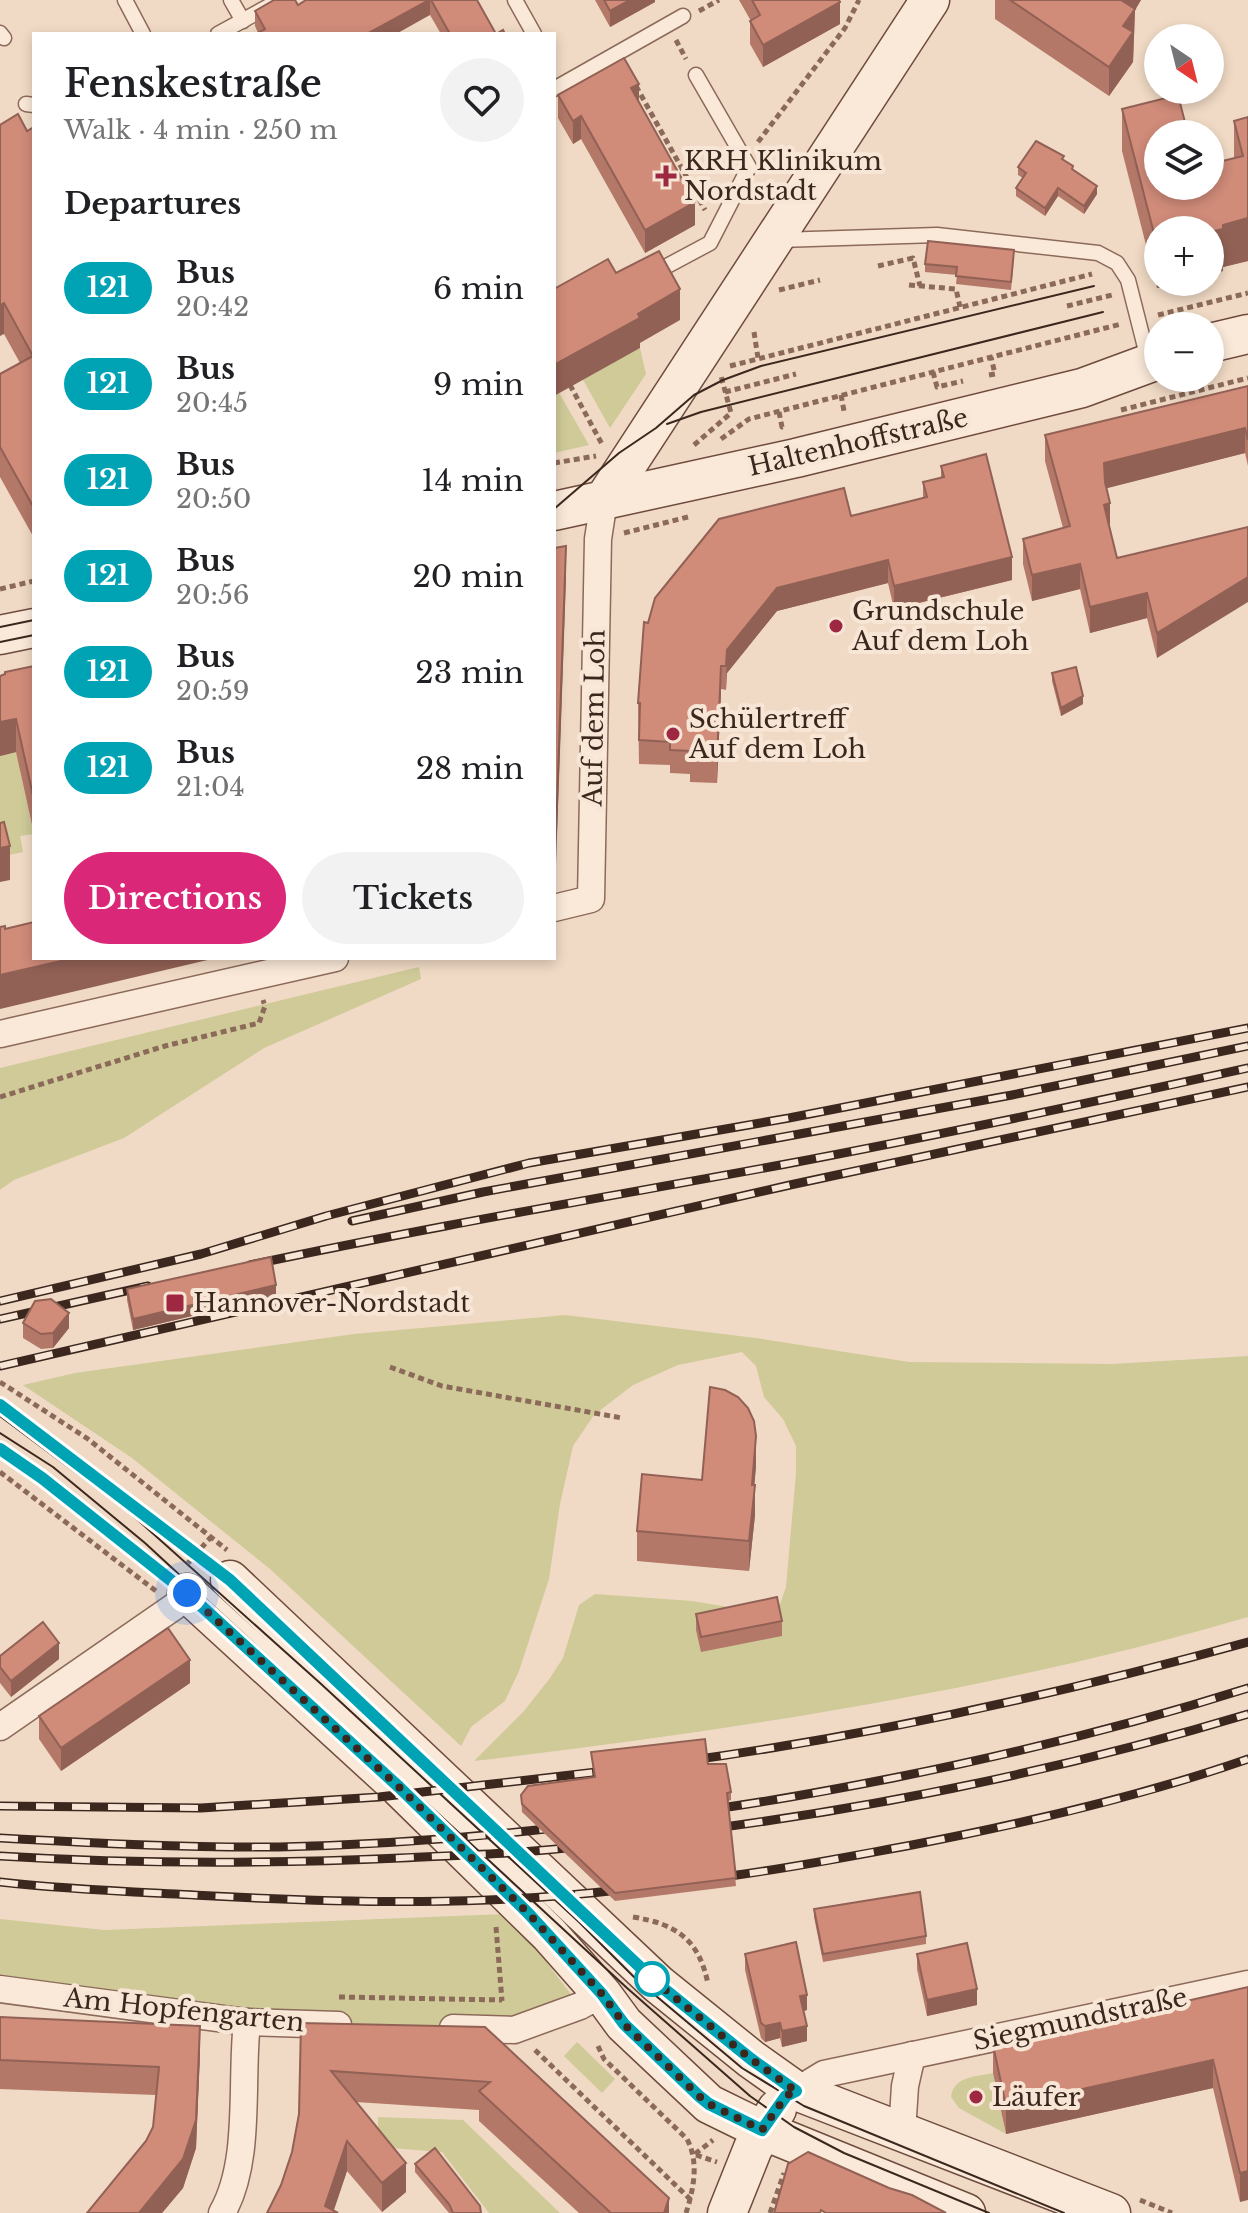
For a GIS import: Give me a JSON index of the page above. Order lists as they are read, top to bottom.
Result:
{
  "streets": {
    "main road": ["Haltenhoffstraße"],
    "street": ["Auf dem Loh", "Am Hopfengarten", "Siegmundstraße"]
  },
  "crossings": [
    ["Haltenhoffstraße", "Auf dem Loh"]
  ],
  "places": {
    "health": ["KRH Klinikum Nordstadt"],
    "other": ["Grundschule Auf dem Loh", "Schülertreff Auf dem Loh", "Läufer"],
    "transit": ["Hannover-Nordstadt"]
  },
  "lines": ["bus line 121"],
  "north": "bottom right",
  "page": {
    "map_buttons": ["+", "−"],
    "heading": [
      ["Fenskestraße", "Walk · 4 min · 250 m"],
      "Departures"
    ],
    "list": [
      {
        "mark": "121",
        "name": "Bus",
        "note": "20:42",
        "value": "6 min"
      },
      {
        "mark": "121",
        "name": "Bus",
        "note": "20:45",
        "value": "9 min"
      },
      {
        "mark": "121",
        "name": "Bus",
        "note": "20:50",
        "value": "14 min"
      },
      {
        "mark": "121",
        "name": "Bus",
        "note": "20:56",
        "value": "20 min"
      },
      {
        "mark": "121",
        "name": "Bus",
        "note": "20:59",
        "value": "23 min"
      },
      {
        "mark": "121",
        "name": "Bus",
        "note": "21:04",
        "value": "28 min"
      }
    ],
    "buttons": ["Directions", "Tickets"]
  }
}
